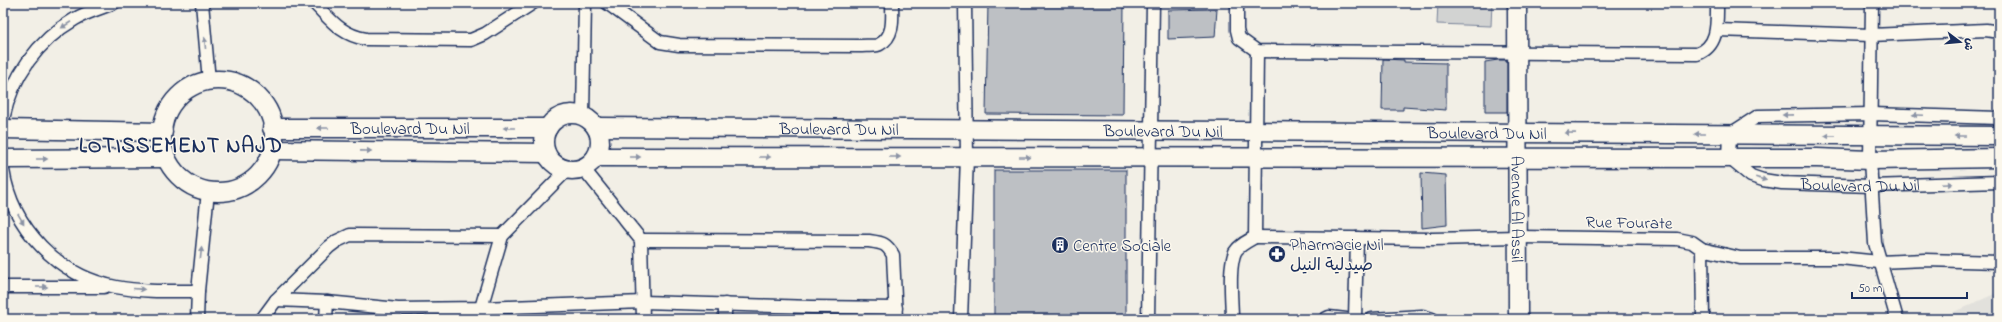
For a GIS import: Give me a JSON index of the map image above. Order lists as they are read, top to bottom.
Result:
{
  "streets": {
    "street": ["Boulevard Du Nil", "Avenue Al Assil", "Rue Fourate"]
  },
  "crossings": [
    ["Boulevard Du Nil", "Avenue Al Assil"],
    ["Avenue Al Assil", "Rue Fourate"]
  ],
  "districts": ["LOTISSEMENT NAJD"],
  "places": {
    "building": ["Centre Sociale"],
    "pharmacy": ["Pharmacie Nil صيدلية النيل"]
  },
  "scale_bar": "50 m",
  "north": "right"
}
